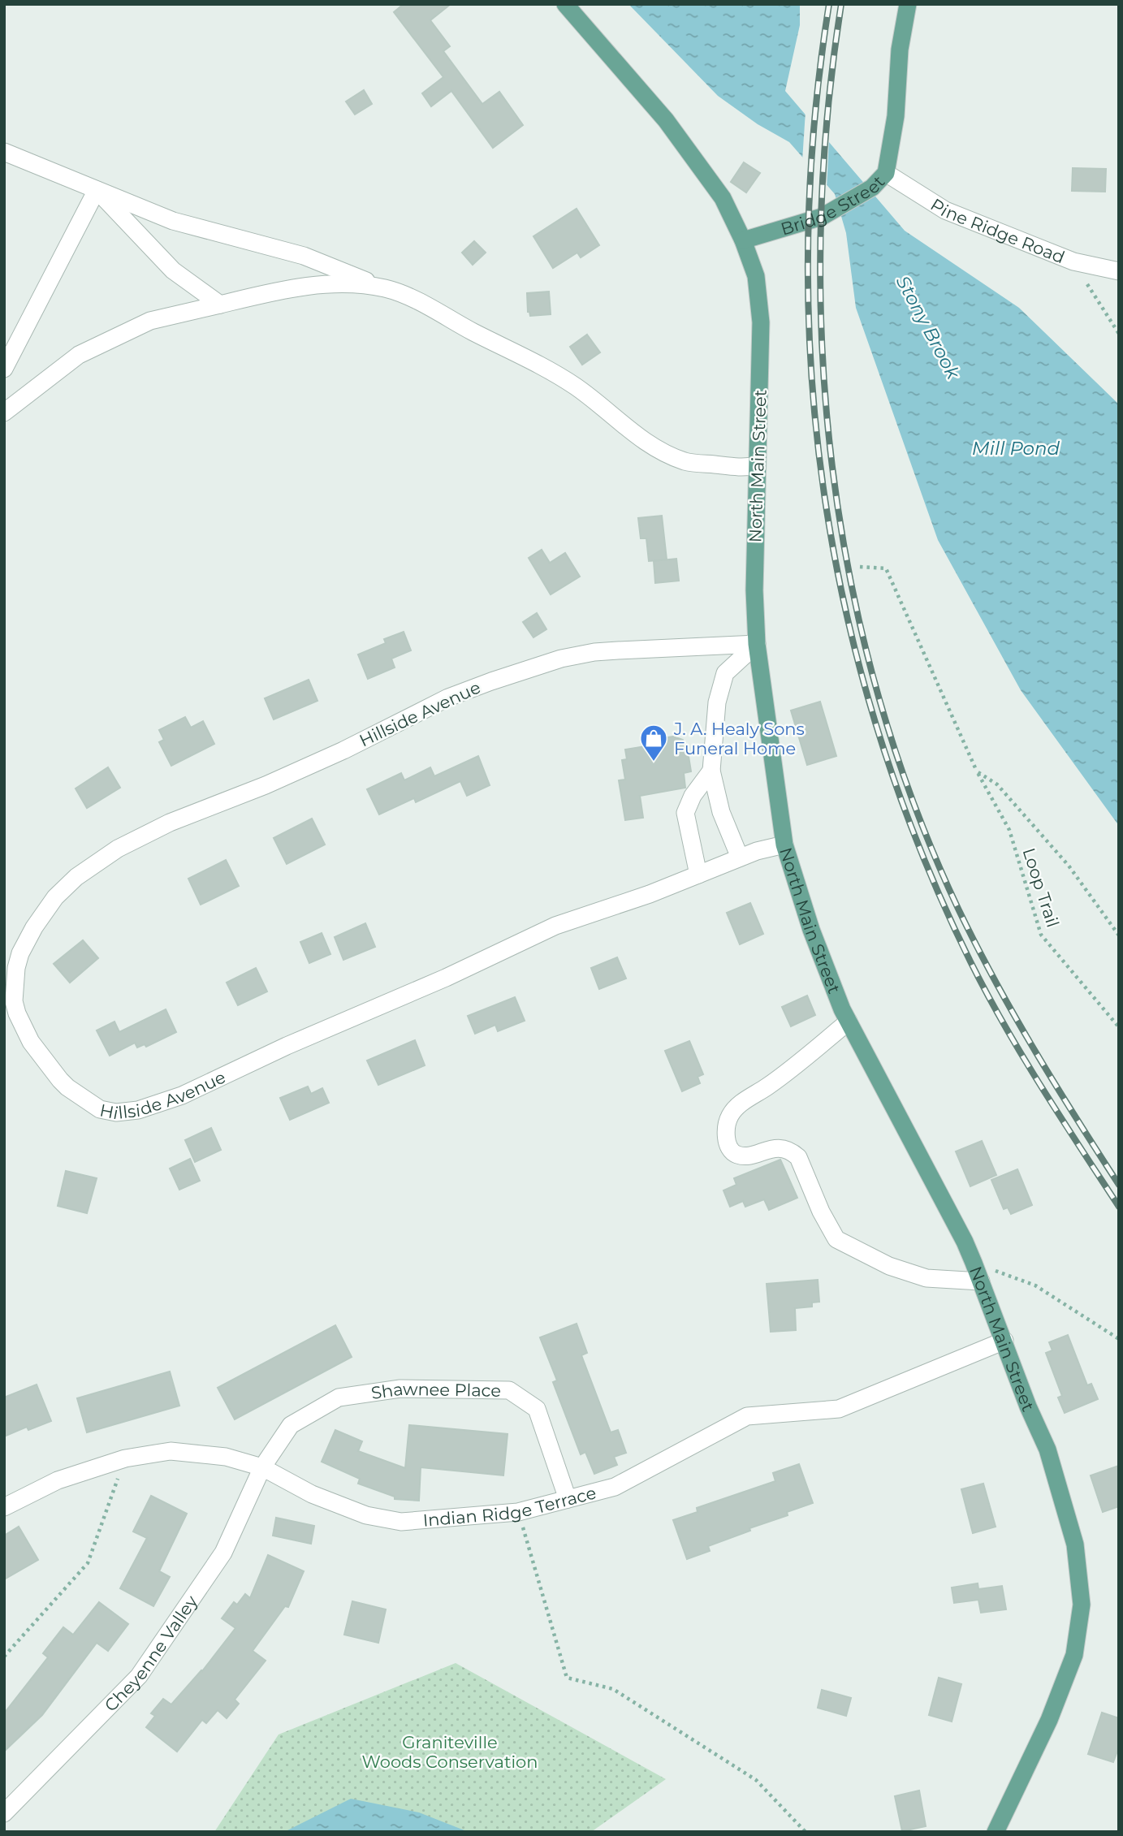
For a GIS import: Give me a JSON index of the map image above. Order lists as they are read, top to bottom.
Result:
{
  "streets": {
    "main road": ["Bridge Street", "North Main Street"],
    "street": [
      "Pine Ridge Road",
      "Hillside Avenue",
      "Shawnee Place",
      "Indian Ridge Terrace",
      "Cheyenne Valley"
    ],
    "path": ["Loop Trail"]
  },
  "crossings": [
    ["Bridge Street", "Pine Ridge Road"],
    ["Bridge Street", "North Main Street"],
    ["North Main Street", "Hillside Avenue"],
    ["North Main Street", "Indian Ridge Terrace"],
    ["Shawnee Place", "Indian Ridge Terrace"],
    ["Shawnee Place", "Cheyenne Valley"],
    ["Indian Ridge Terrace", "Cheyenne Valley"]
  ],
  "water": ["Stony Brook", "Mill Pond"],
  "parks": ["Graniteville Woods Conservation"],
  "places": {
    "shop": ["J. A. Healy Sons Funeral Home"]
  }
}
